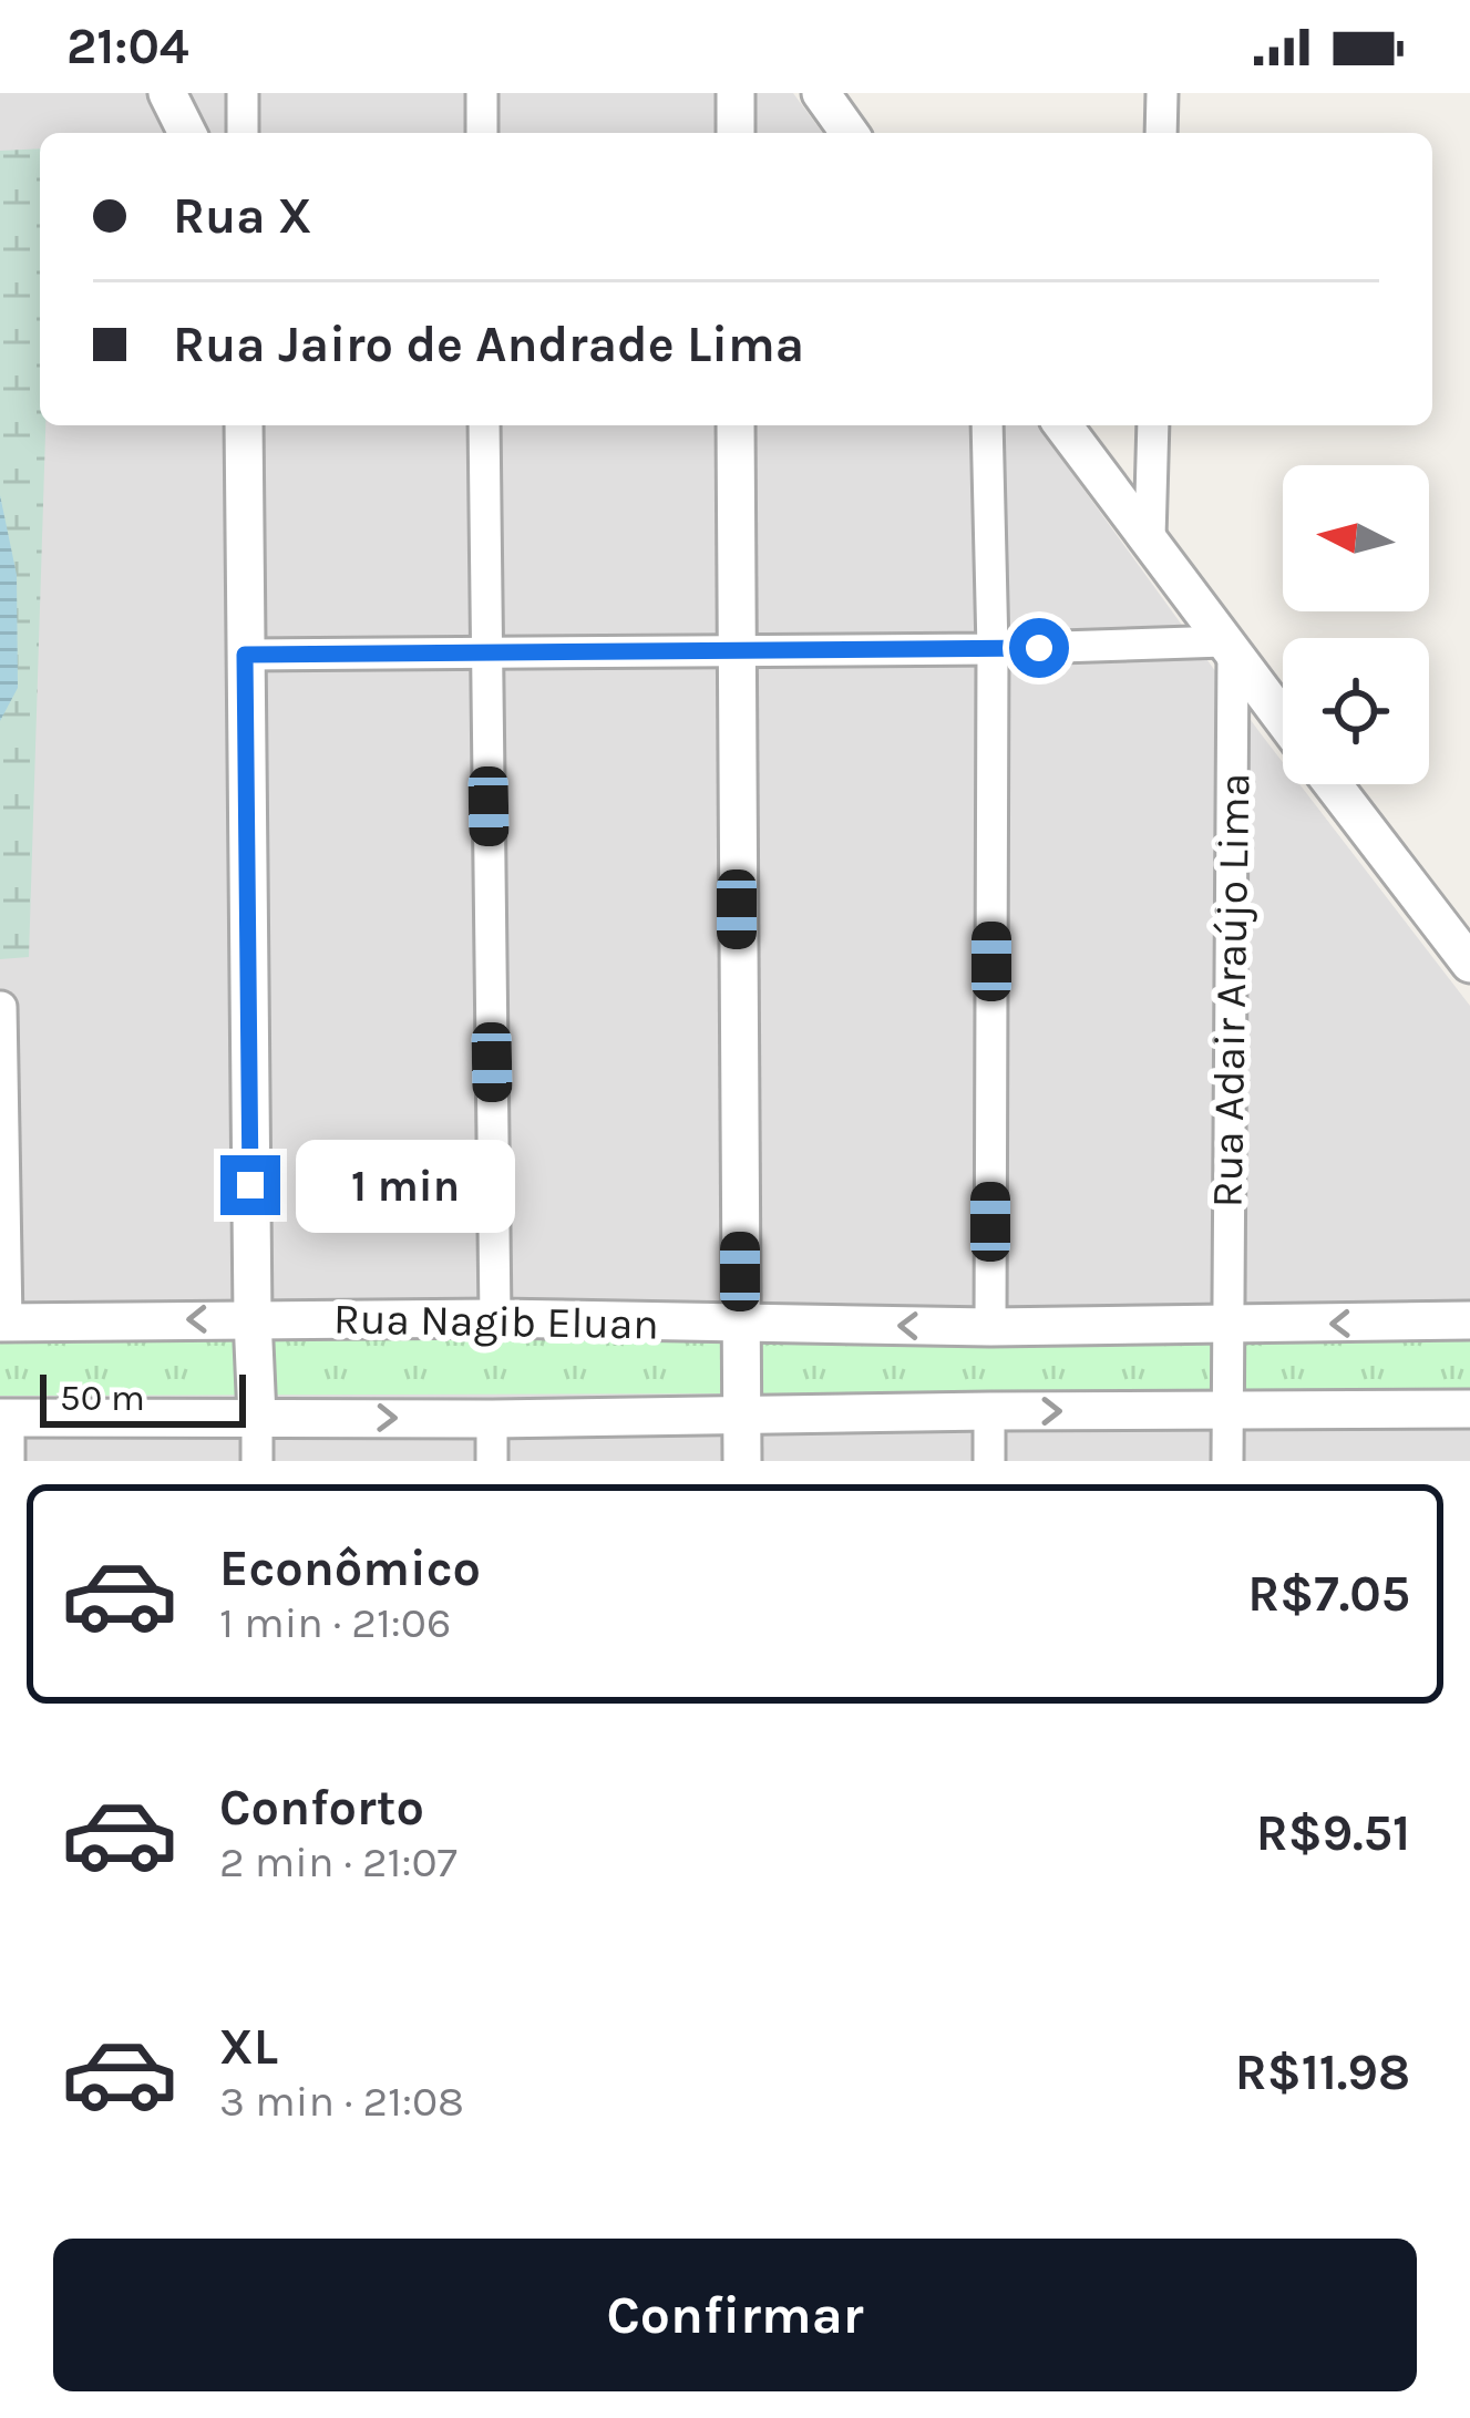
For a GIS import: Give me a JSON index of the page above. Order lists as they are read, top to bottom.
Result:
{
  "streets": {
    "street": ["Rua Adair Araújo Lima", "Rua Nagib Eluan"]
  },
  "crossings": [
    ["Rua Adair Araújo Lima", "Rua Nagib Eluan"]
  ],
  "scale_bar": "50 m",
  "north": "left",
  "page": {
    "status": "21:04",
    "banner": ["Rua X", "Rua Jairo de Andrade Lima"],
    "bubble": "1 min",
    "scale": "50 m",
    "list": [
      {
        "name": "Econômico",
        "note": "1 min · 21:06",
        "value": "R$7.05"
      },
      {
        "name": "Conforto",
        "note": "2 min · 21:07",
        "value": "R$9.51"
      },
      {
        "name": "XL",
        "note": "3 min · 21:08",
        "value": "R$11.98"
      }
    ],
    "buttons": "Confirmar"
  }
}
